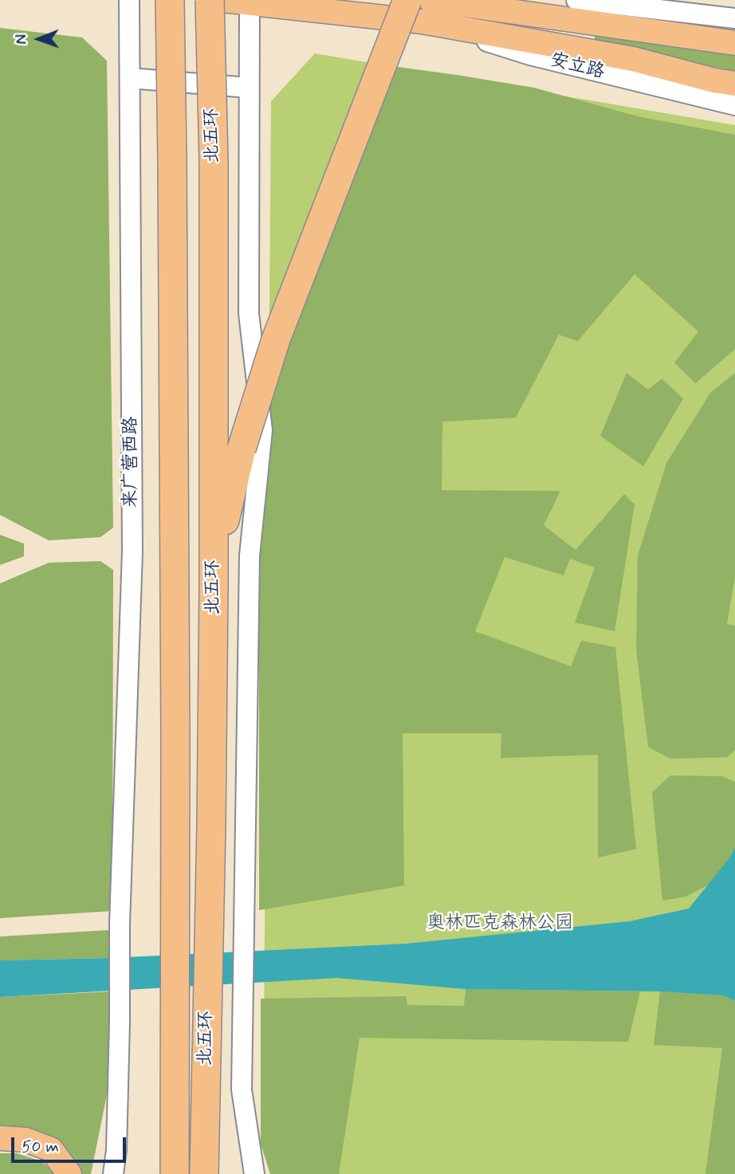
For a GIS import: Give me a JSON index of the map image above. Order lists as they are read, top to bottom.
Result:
{
  "streets": {
    "highway": ["北五环"],
    "main road": ["安立路"],
    "street": ["来广营西路"]
  },
  "parks": ["奥林匹克森林公园"],
  "scale_bar": "50 m",
  "north": "left"
}
